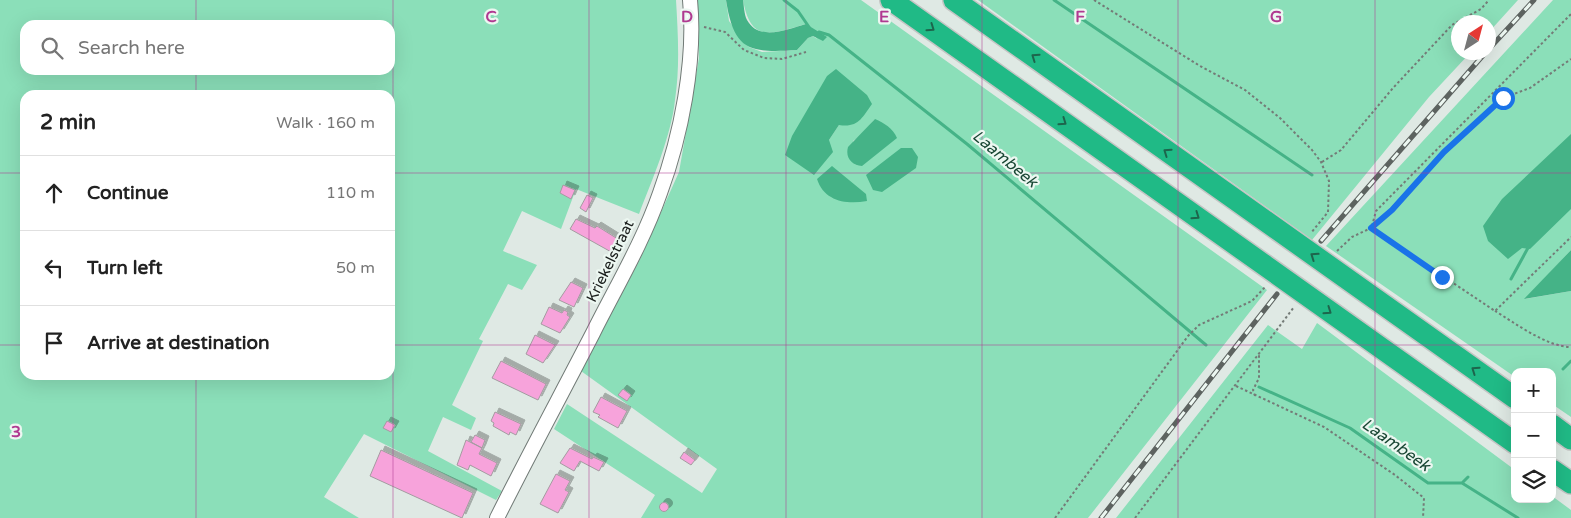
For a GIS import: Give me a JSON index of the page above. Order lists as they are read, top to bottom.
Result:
{
  "streets": {
    "street": ["Kriekelstraat"]
  },
  "water": ["Laambeek"],
  "north": "top right",
  "page": {
    "search": "Search here",
    "heading": ["2 min", "Walk · 160 m"],
    "list": [
      ["Continue", "110 m"],
      ["Turn left", "50 m"],
      "Arrive at destination"
    ],
    "map_buttons": ["+", "−"]
  },
  "grid": {
    "columns": [
      "C",
      "D",
      "E",
      "F",
      "G"
    ],
    "rows": ["3"]
  }
}
